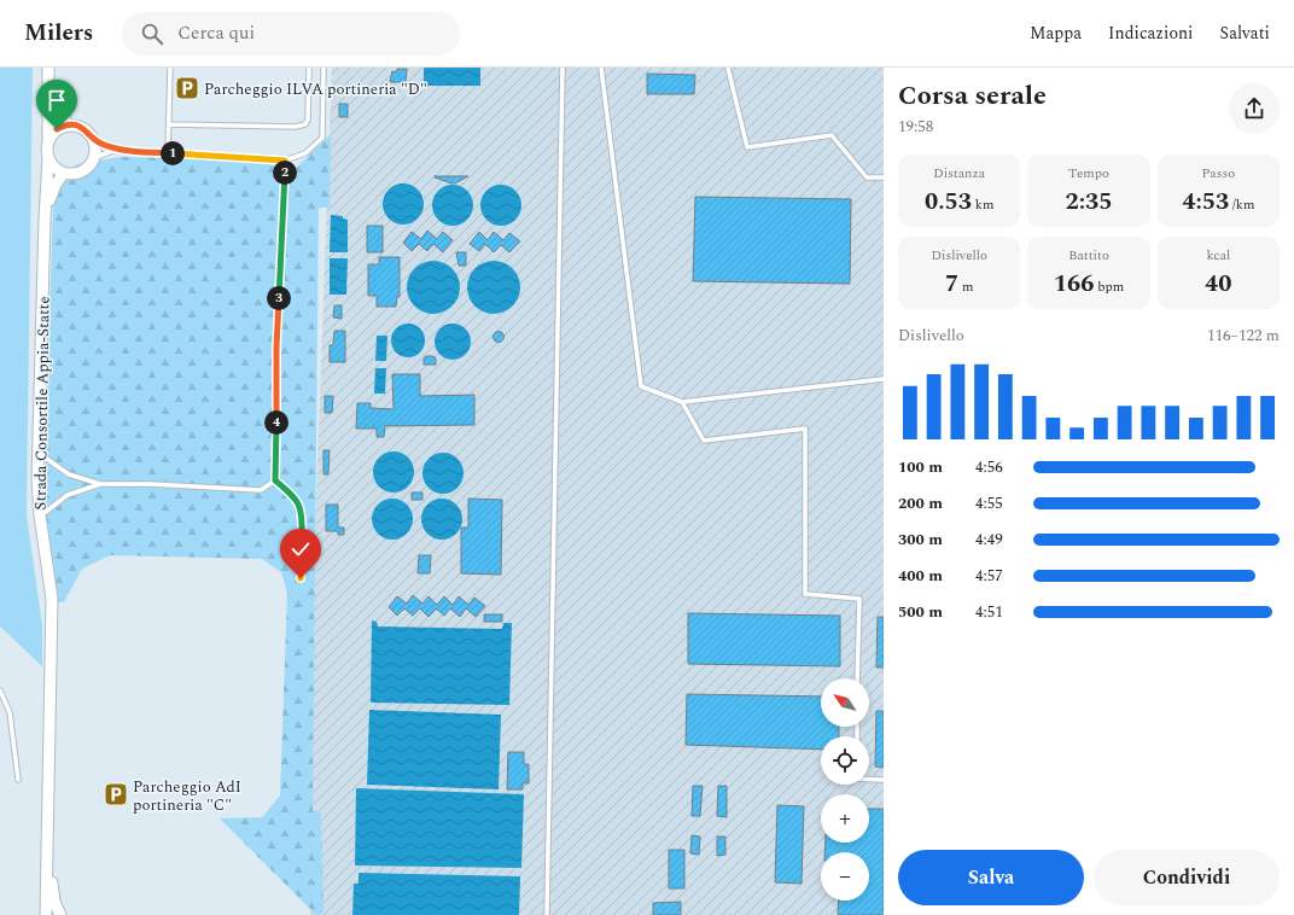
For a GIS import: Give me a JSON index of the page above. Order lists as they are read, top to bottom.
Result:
{
  "streets": {
    "street": ["Strada Consortile Appia-Statte"]
  },
  "places": {
    "parking": ["Parcheggio ILVA portineria \"D\"", "Parcheggio AdI portineria \"C\""]
  },
  "north": "top left",
  "page": {
    "header": "Milers",
    "search": "Cerca qui",
    "nav": ["Mappa", "Indicazioni", "Salvati"],
    "heading": ["Corsa serale", "19:58"],
    "pins": [
      "1",
      "2",
      "3",
      "4"
    ],
    "stats": [
      ["Distanza", "0.53 km"],
      ["Tempo", "2:35"],
      ["Passo", "4:53 /km"],
      ["Dislivello", "7 m"],
      ["Battito", "166 bpm"],
      ["kcal", "40"]
    ],
    "chart": ["Dislivello", "116–122 m"],
    "list": [
      {
        "name": "100 m",
        "note": "4:56"
      },
      {
        "name": "200 m",
        "note": "4:55"
      },
      {
        "name": "300 m",
        "note": "4:49"
      },
      {
        "name": "400 m",
        "note": "4:57"
      },
      {
        "name": "500 m",
        "note": "4:51"
      }
    ],
    "map_buttons": ["+", "−"],
    "buttons": ["Salva", "Condividi"]
  }
}
